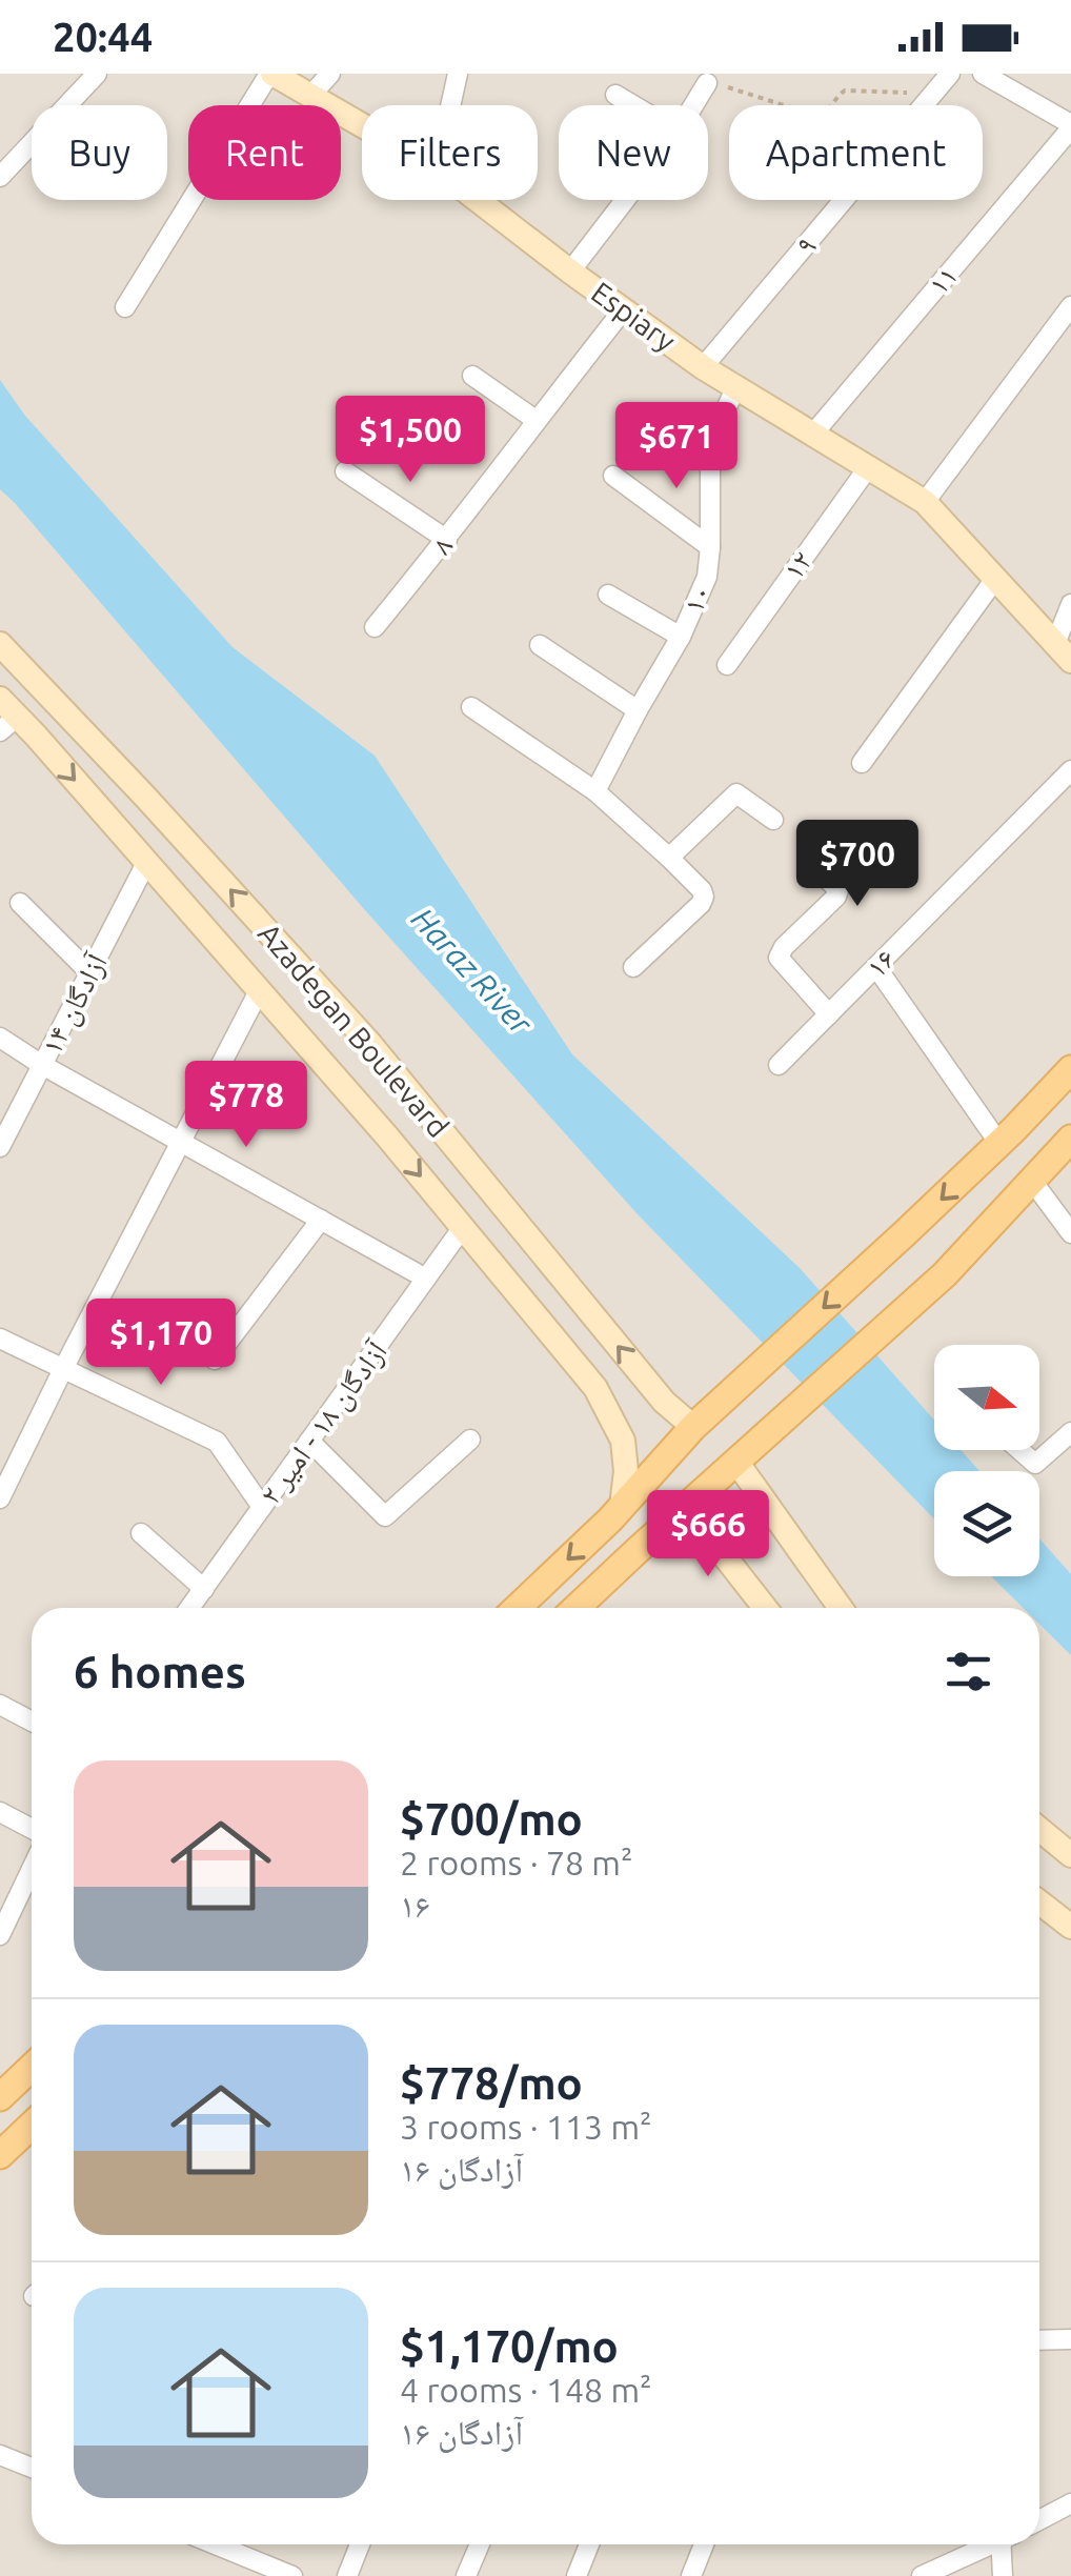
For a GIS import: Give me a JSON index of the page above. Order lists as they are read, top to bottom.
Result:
{
  "streets": {
    "main road": ["Espiary", "Azadegan Boulevard"],
    "street": [
      "۹",
      "۱۱",
      "۸",
      "۱۲",
      "۱۰",
      "۱۶",
      "آزادگان ۱۴",
      "آزادگان ۱۸ - امیر ۲"
    ]
  },
  "crossings": [
    ["۹", "Espiary"],
    ["۱۱", "Espiary"],
    ["Espiary", "۸"],
    ["Espiary", "۱۲"],
    ["Espiary", "۱۰"],
    ["آزادگان ۱۴", "Azadegan Boulevard"],
    ["Azadegan Boulevard", "آزادگان ۱۸ - امیر ۲"]
  ],
  "water": ["Haraz River"],
  "north": "right",
  "page": {
    "status": "20:44",
    "chip": [
      "Buy",
      "Rent",
      "Filters",
      "New",
      "Apartment"
    ],
    "price": [
      "$1,500",
      "$671",
      "$700",
      "$778",
      "$1,170",
      "$666"
    ],
    "heading": "6 homes",
    "list": [
      {
        "name": "$700/mo",
        "note": "2 rooms · 78 m² · ۱۶"
      },
      {
        "name": "$778/mo",
        "note": "3 rooms · 113 m² · آزادگان ۱۶"
      },
      {
        "name": "$1,170/mo",
        "note": "4 rooms · 148 m² · آزادگان ۱۶"
      }
    ]
  }
}
